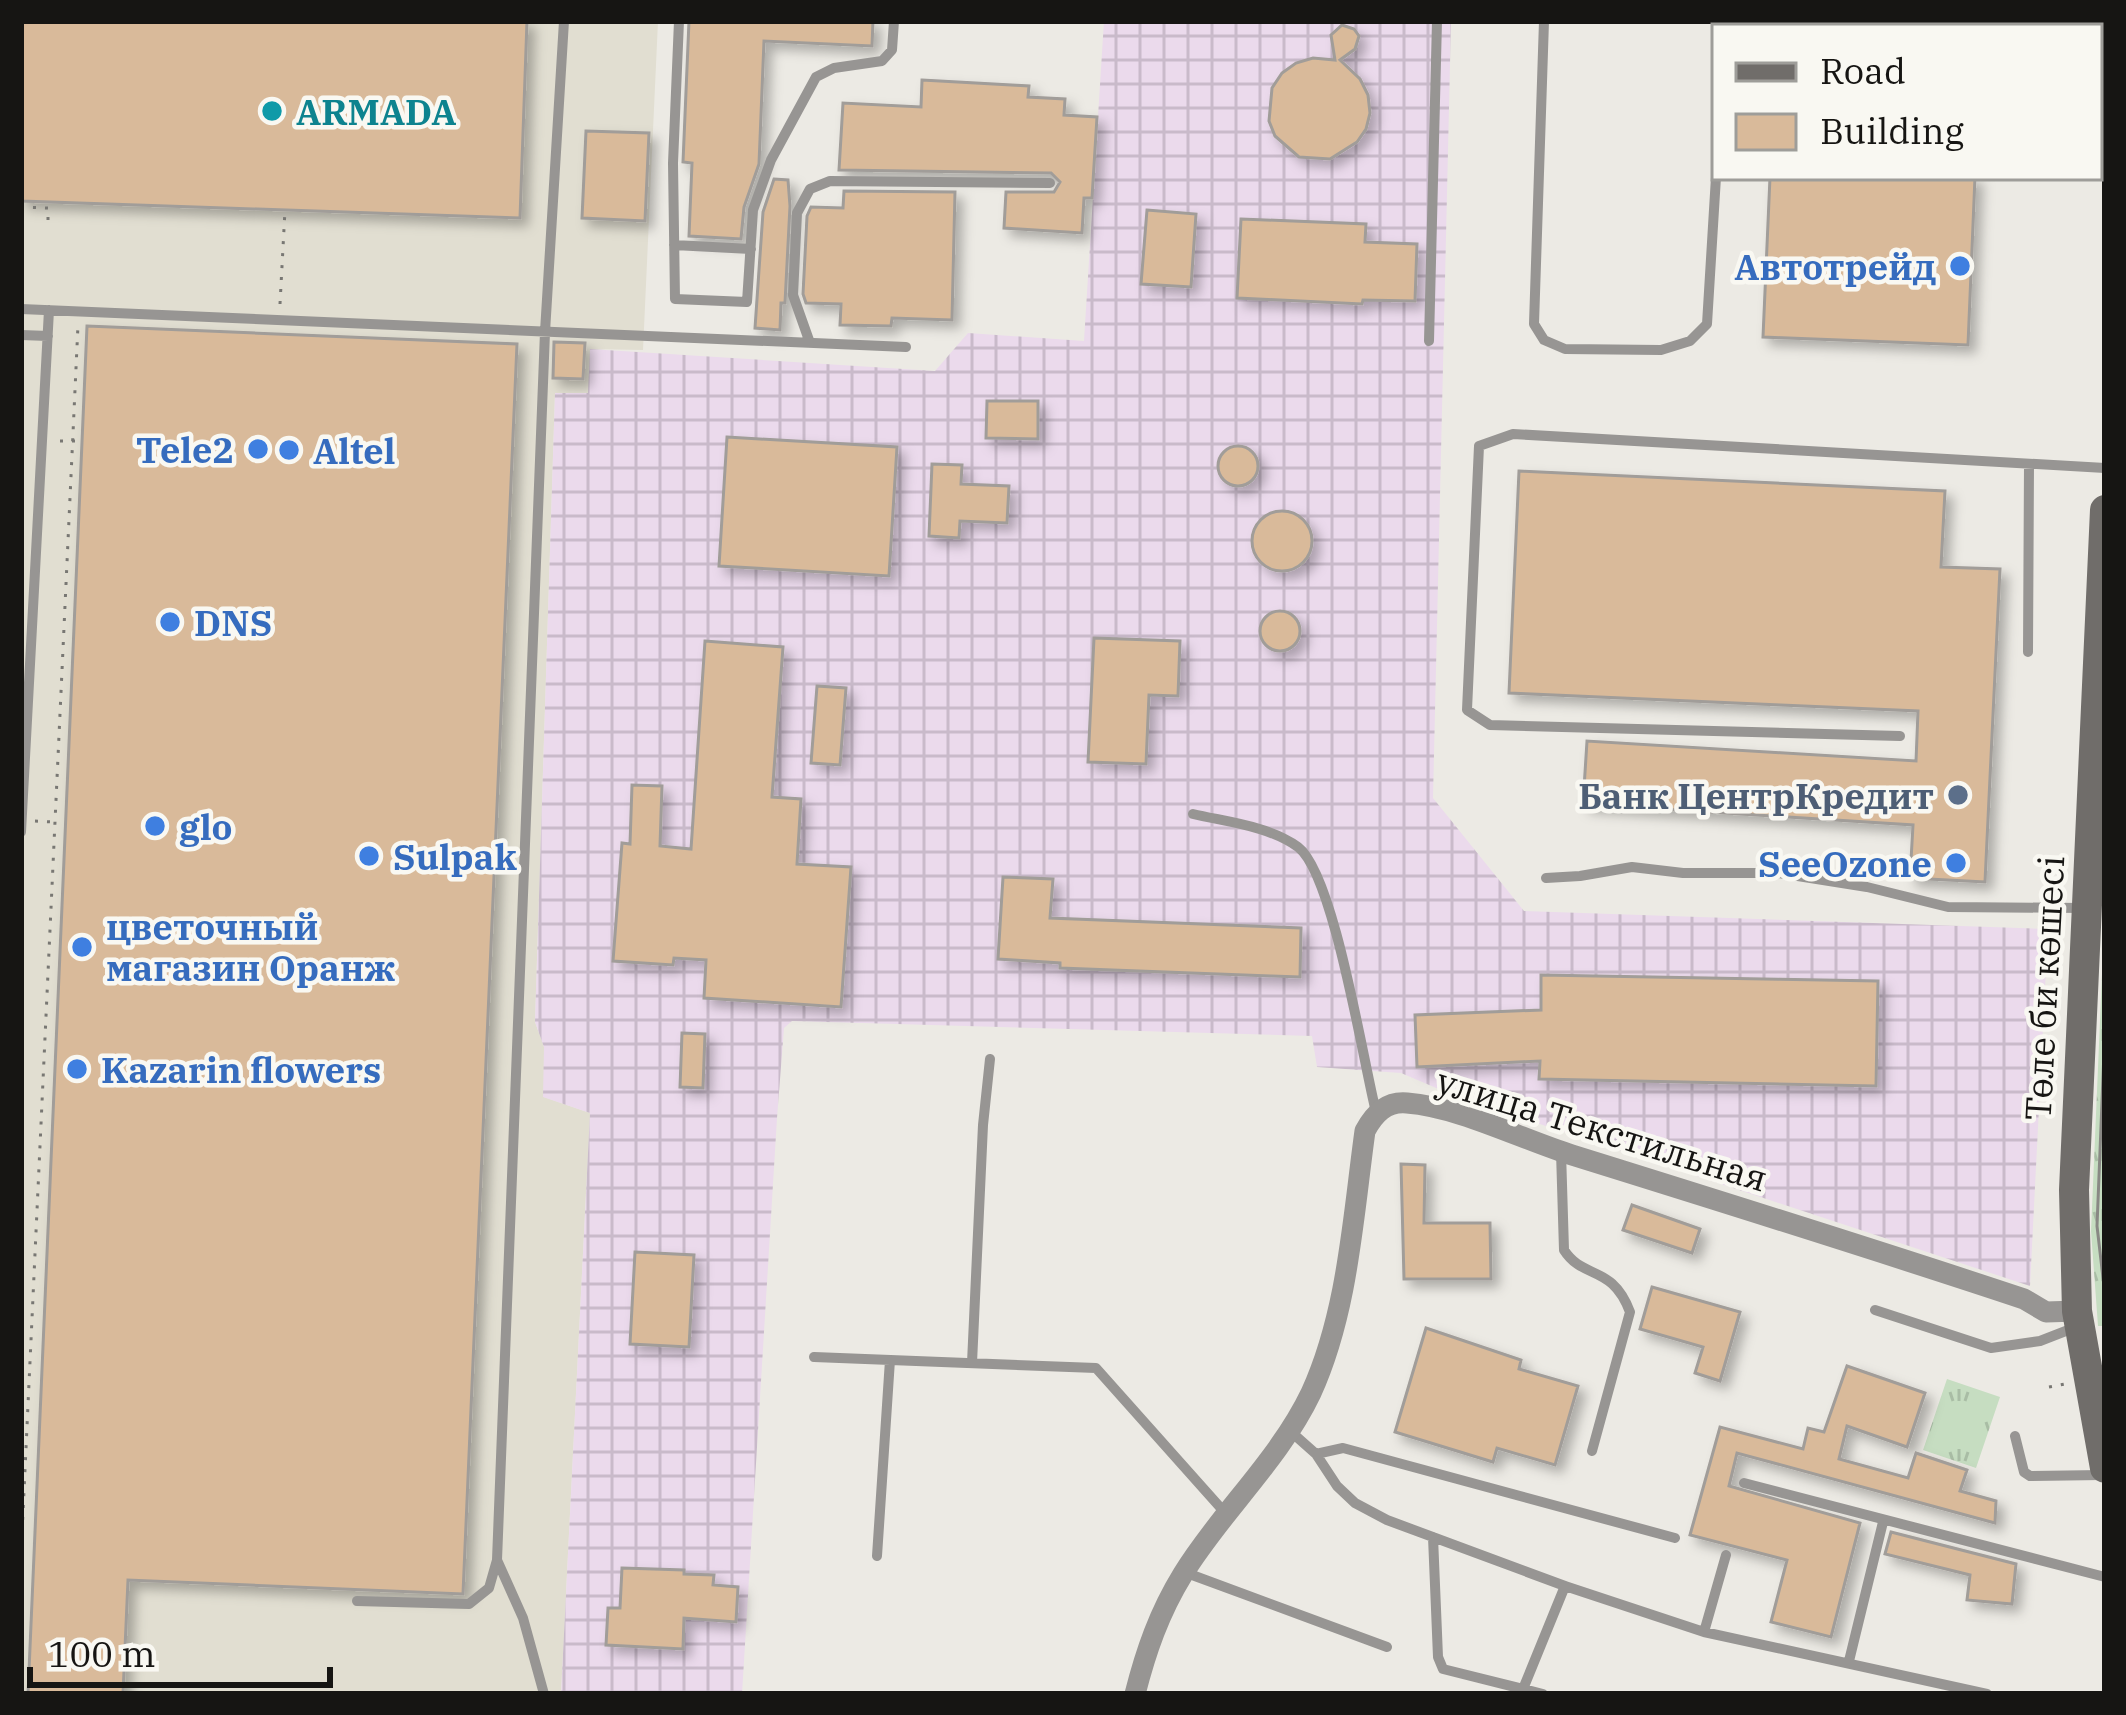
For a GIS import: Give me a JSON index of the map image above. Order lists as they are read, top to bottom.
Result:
{
  "streets": {
    "main road": ["Төле би көшесі"],
    "street": ["улица Текстильная"]
  },
  "crossings": [
    ["Төле би көшесі", "улица Текстильная"]
  ],
  "places": [
    "ARMADA",
    "Автотрейд",
    "Tele2",
    "Altel",
    "DNS",
    "Банк ЦентрКредит",
    "glo",
    "Sulpak",
    "SeeОzone",
    "цветочный магазин Оранж",
    "Kazarin flowers"
  ],
  "legend": ["Road", "Building"],
  "scale_bar": "100 m"
}
